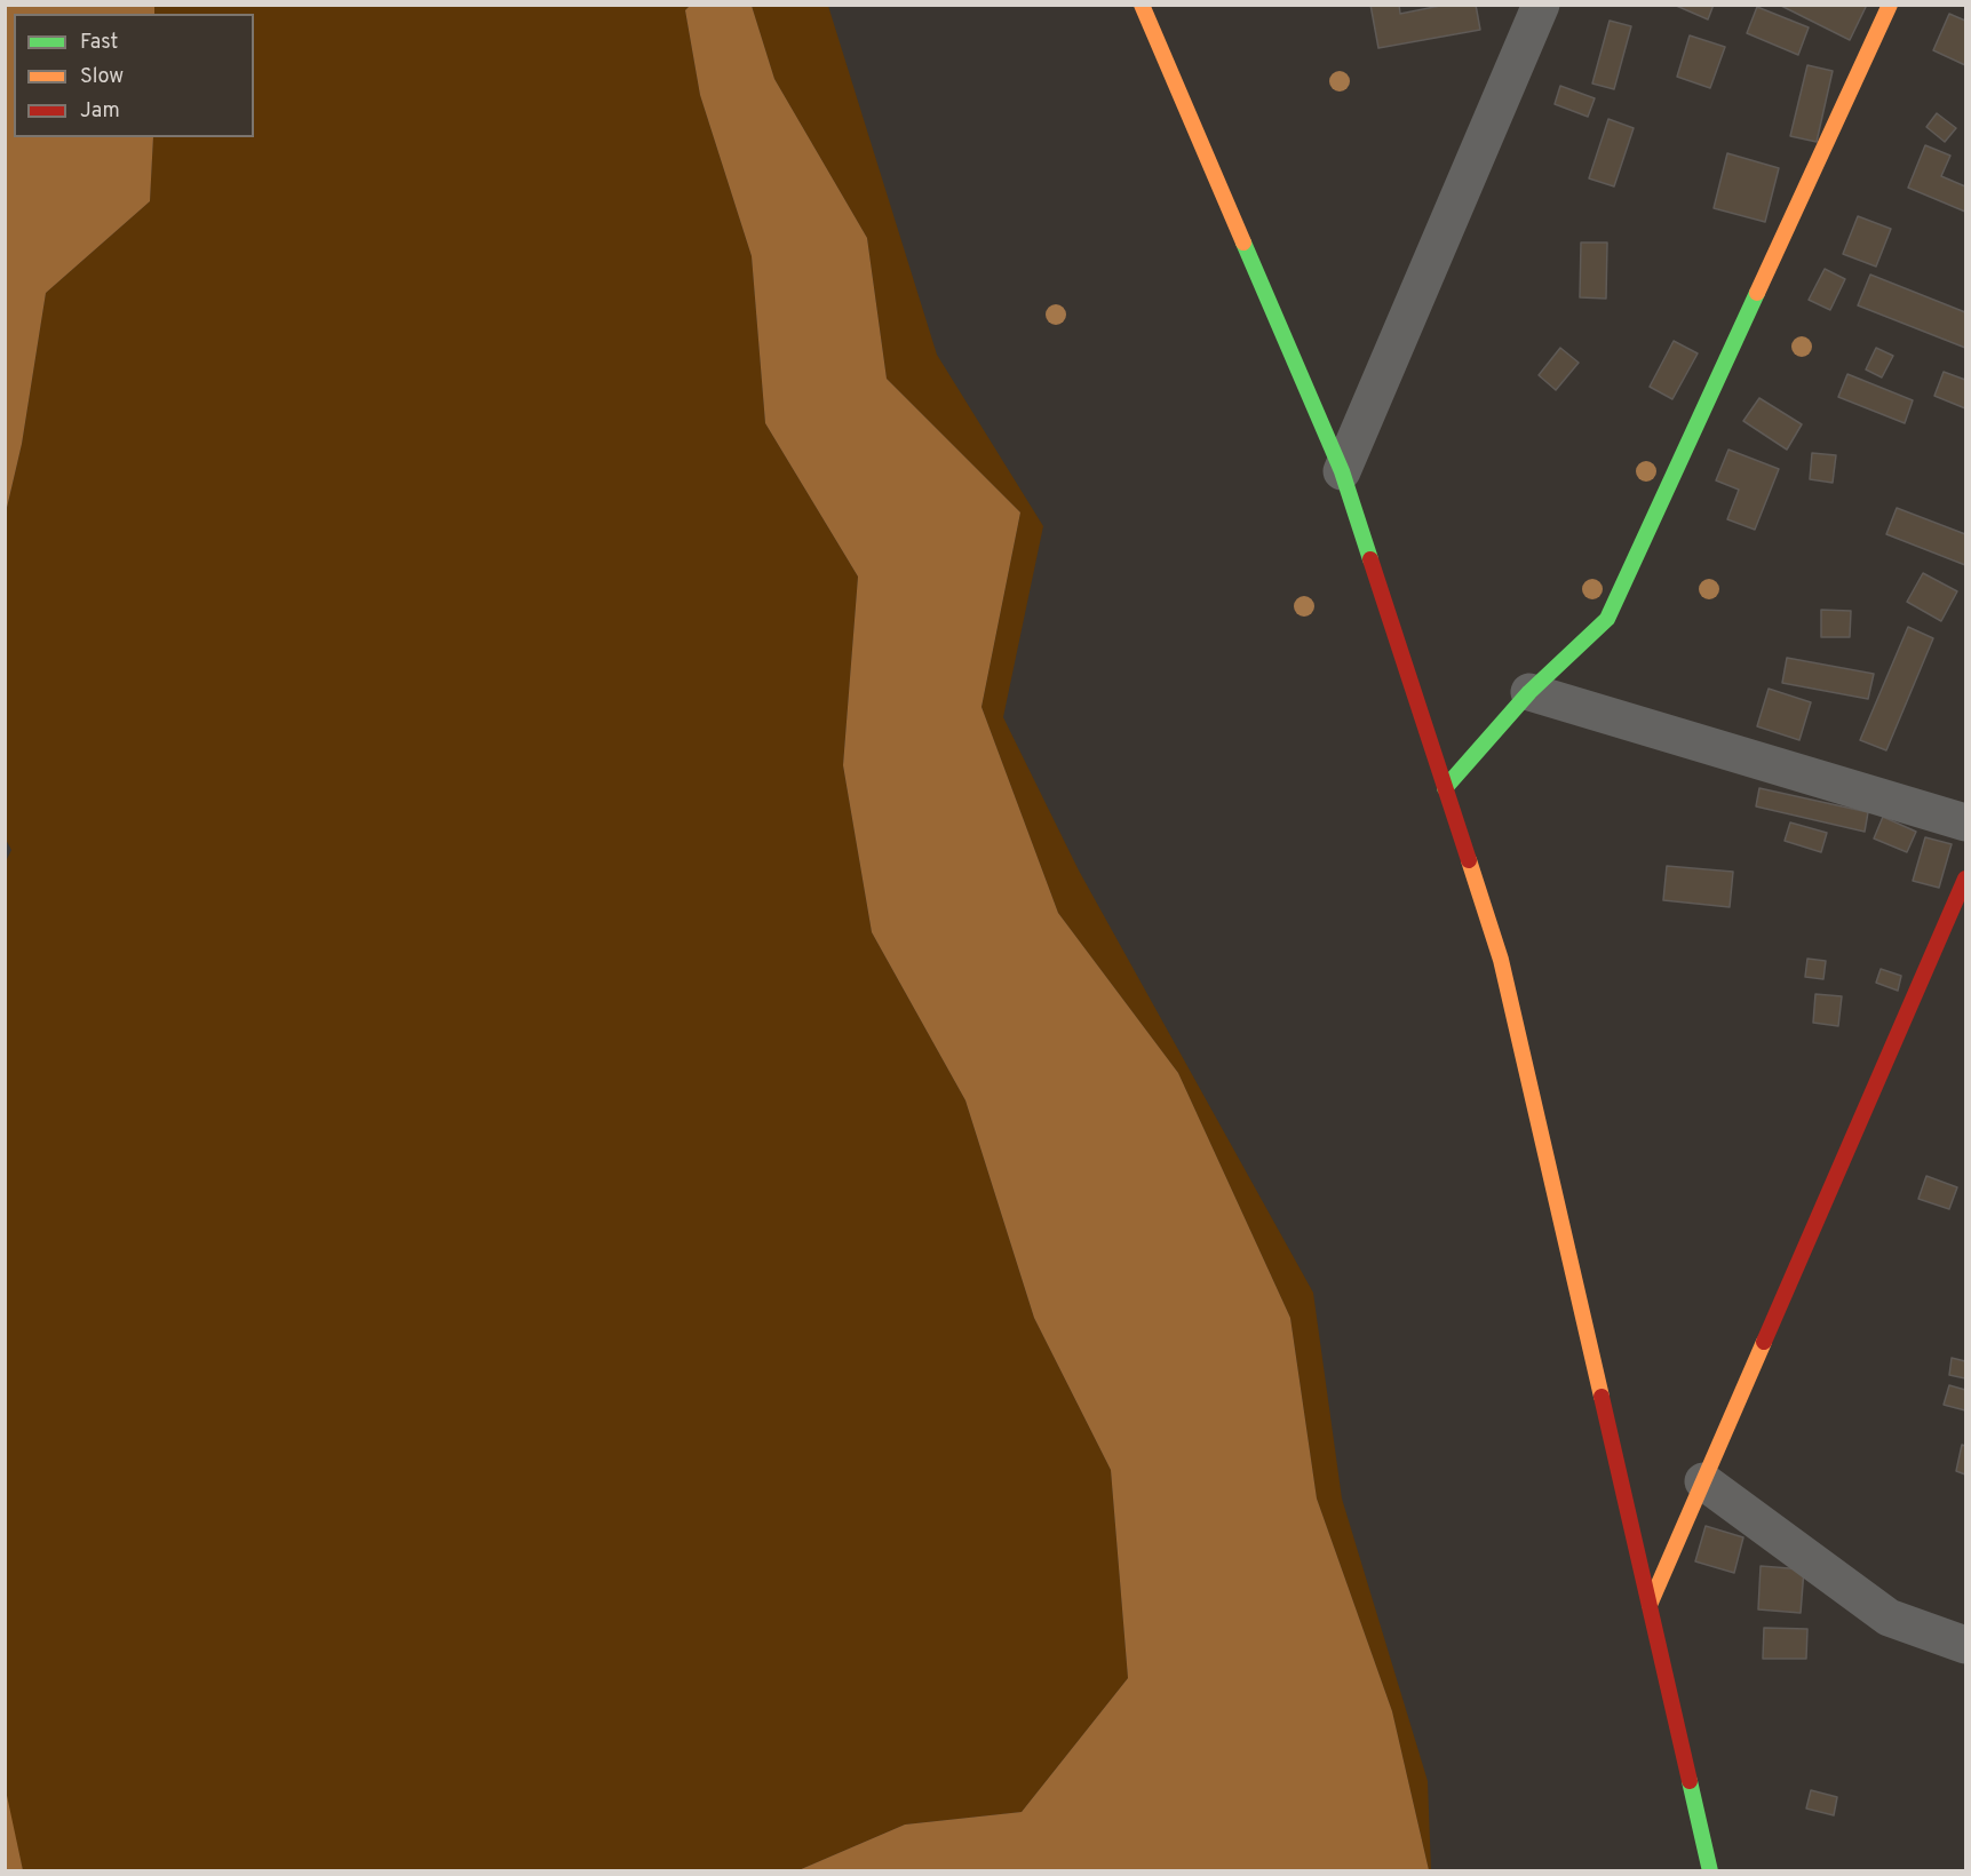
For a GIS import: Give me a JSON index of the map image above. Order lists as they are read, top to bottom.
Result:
{
  "legend": ["Fast", "Slow", "Jam"]
}
